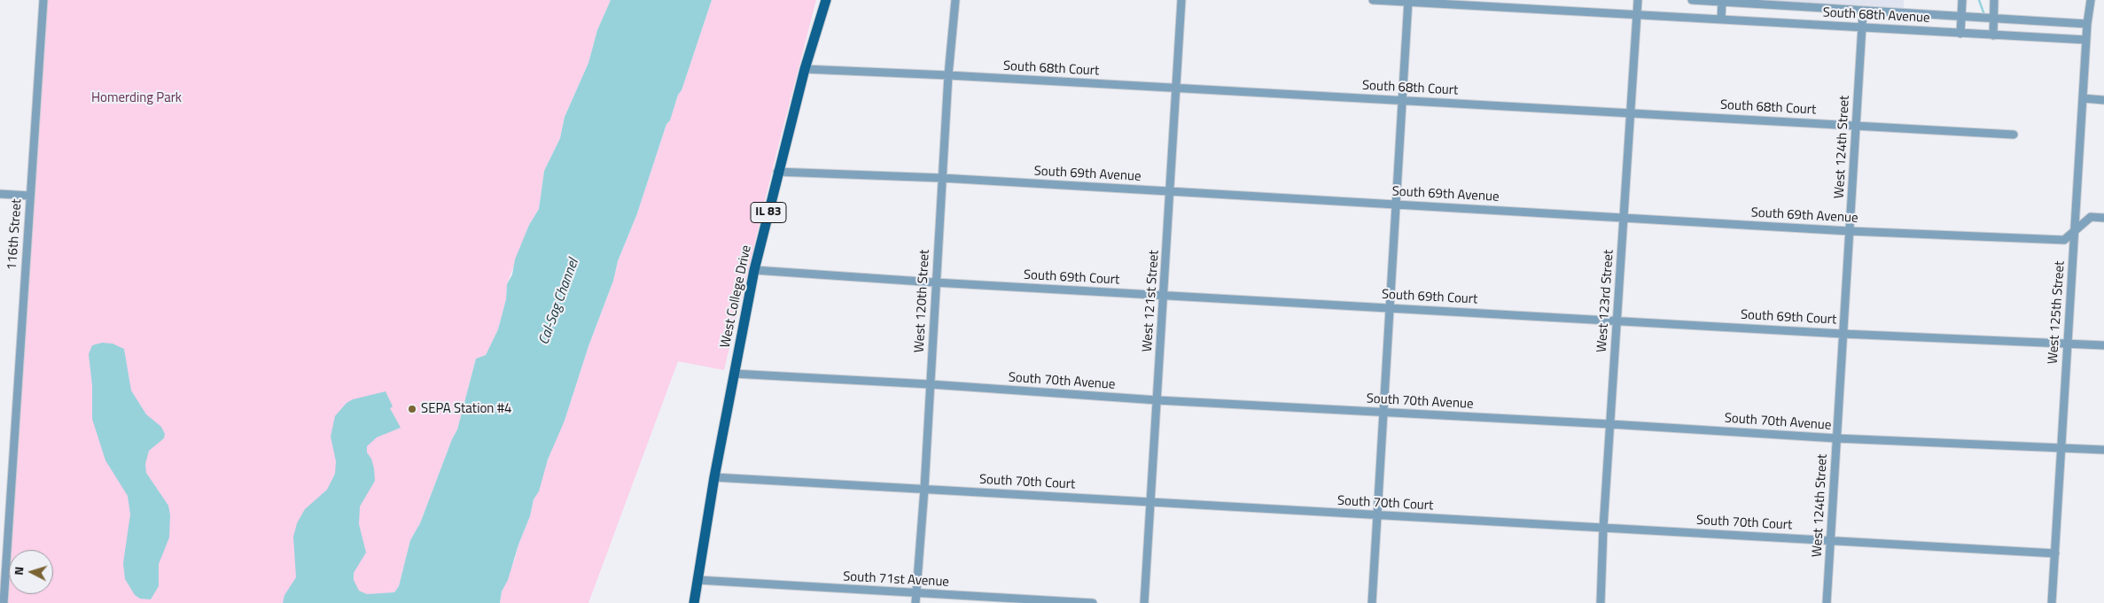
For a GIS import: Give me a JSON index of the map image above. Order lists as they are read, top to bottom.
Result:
{
  "streets": {
    "main road": ["IL 83", "West College Drive"],
    "street": [
      "South 68th Avenue",
      "South 68th Court",
      "West 124th Street",
      "South 69th Avenue",
      "116th Street",
      "South 69th Court",
      "West 120th Street",
      "West 121st Street",
      "West 123rd Street",
      "West 125th Street",
      "South 70th Avenue",
      "South 70th Court",
      "South 71st Avenue"
    ]
  },
  "crossings": [
    ["South 68th Avenue", "West 124th Street"],
    ["South 68th Avenue", "West 123rd Street"],
    ["South 68th Avenue", "West 125th Street"],
    ["South 68th Court", "West 124th Street"],
    ["South 68th Court", "West College Drive"],
    ["South 68th Court", "West 120th Street"],
    ["South 68th Court", "West 121st Street"],
    ["South 68th Court", "West 123rd Street"],
    ["West 124th Street", "South 69th Avenue"],
    ["West 124th Street", "South 69th Court"],
    ["West 124th Street", "South 70th Avenue"],
    ["West 124th Street", "South 70th Court"],
    ["South 69th Avenue", "West College Drive"],
    ["South 69th Avenue", "West 120th Street"],
    ["South 69th Avenue", "West 121st Street"],
    ["South 69th Avenue", "West 123rd Street"],
    ["South 69th Avenue", "West 125th Street"],
    ["South 69th Court", "West College Drive"],
    ["South 69th Court", "West 120th Street"],
    ["South 69th Court", "West 121st Street"],
    ["South 69th Court", "West 123rd Street"],
    ["South 69th Court", "West 125th Street"],
    ["West College Drive", "South 70th Avenue"],
    ["West College Drive", "South 70th Court"],
    ["West College Drive", "South 71st Avenue"],
    ["West 120th Street", "South 70th Avenue"],
    ["West 120th Street", "South 70th Court"],
    ["West 120th Street", "South 71st Avenue"],
    ["West 121st Street", "South 70th Avenue"],
    ["West 121st Street", "South 70th Court"],
    ["West 123rd Street", "South 70th Avenue"],
    ["West 123rd Street", "South 70th Court"],
    ["West 125th Street", "South 70th Avenue"],
    ["West 125th Street", "South 70th Court"]
  ],
  "water": ["Cal-Sag Channel"],
  "parks": ["Homerding Park"],
  "places": ["SEPA Station #4"],
  "north": "left"
}
